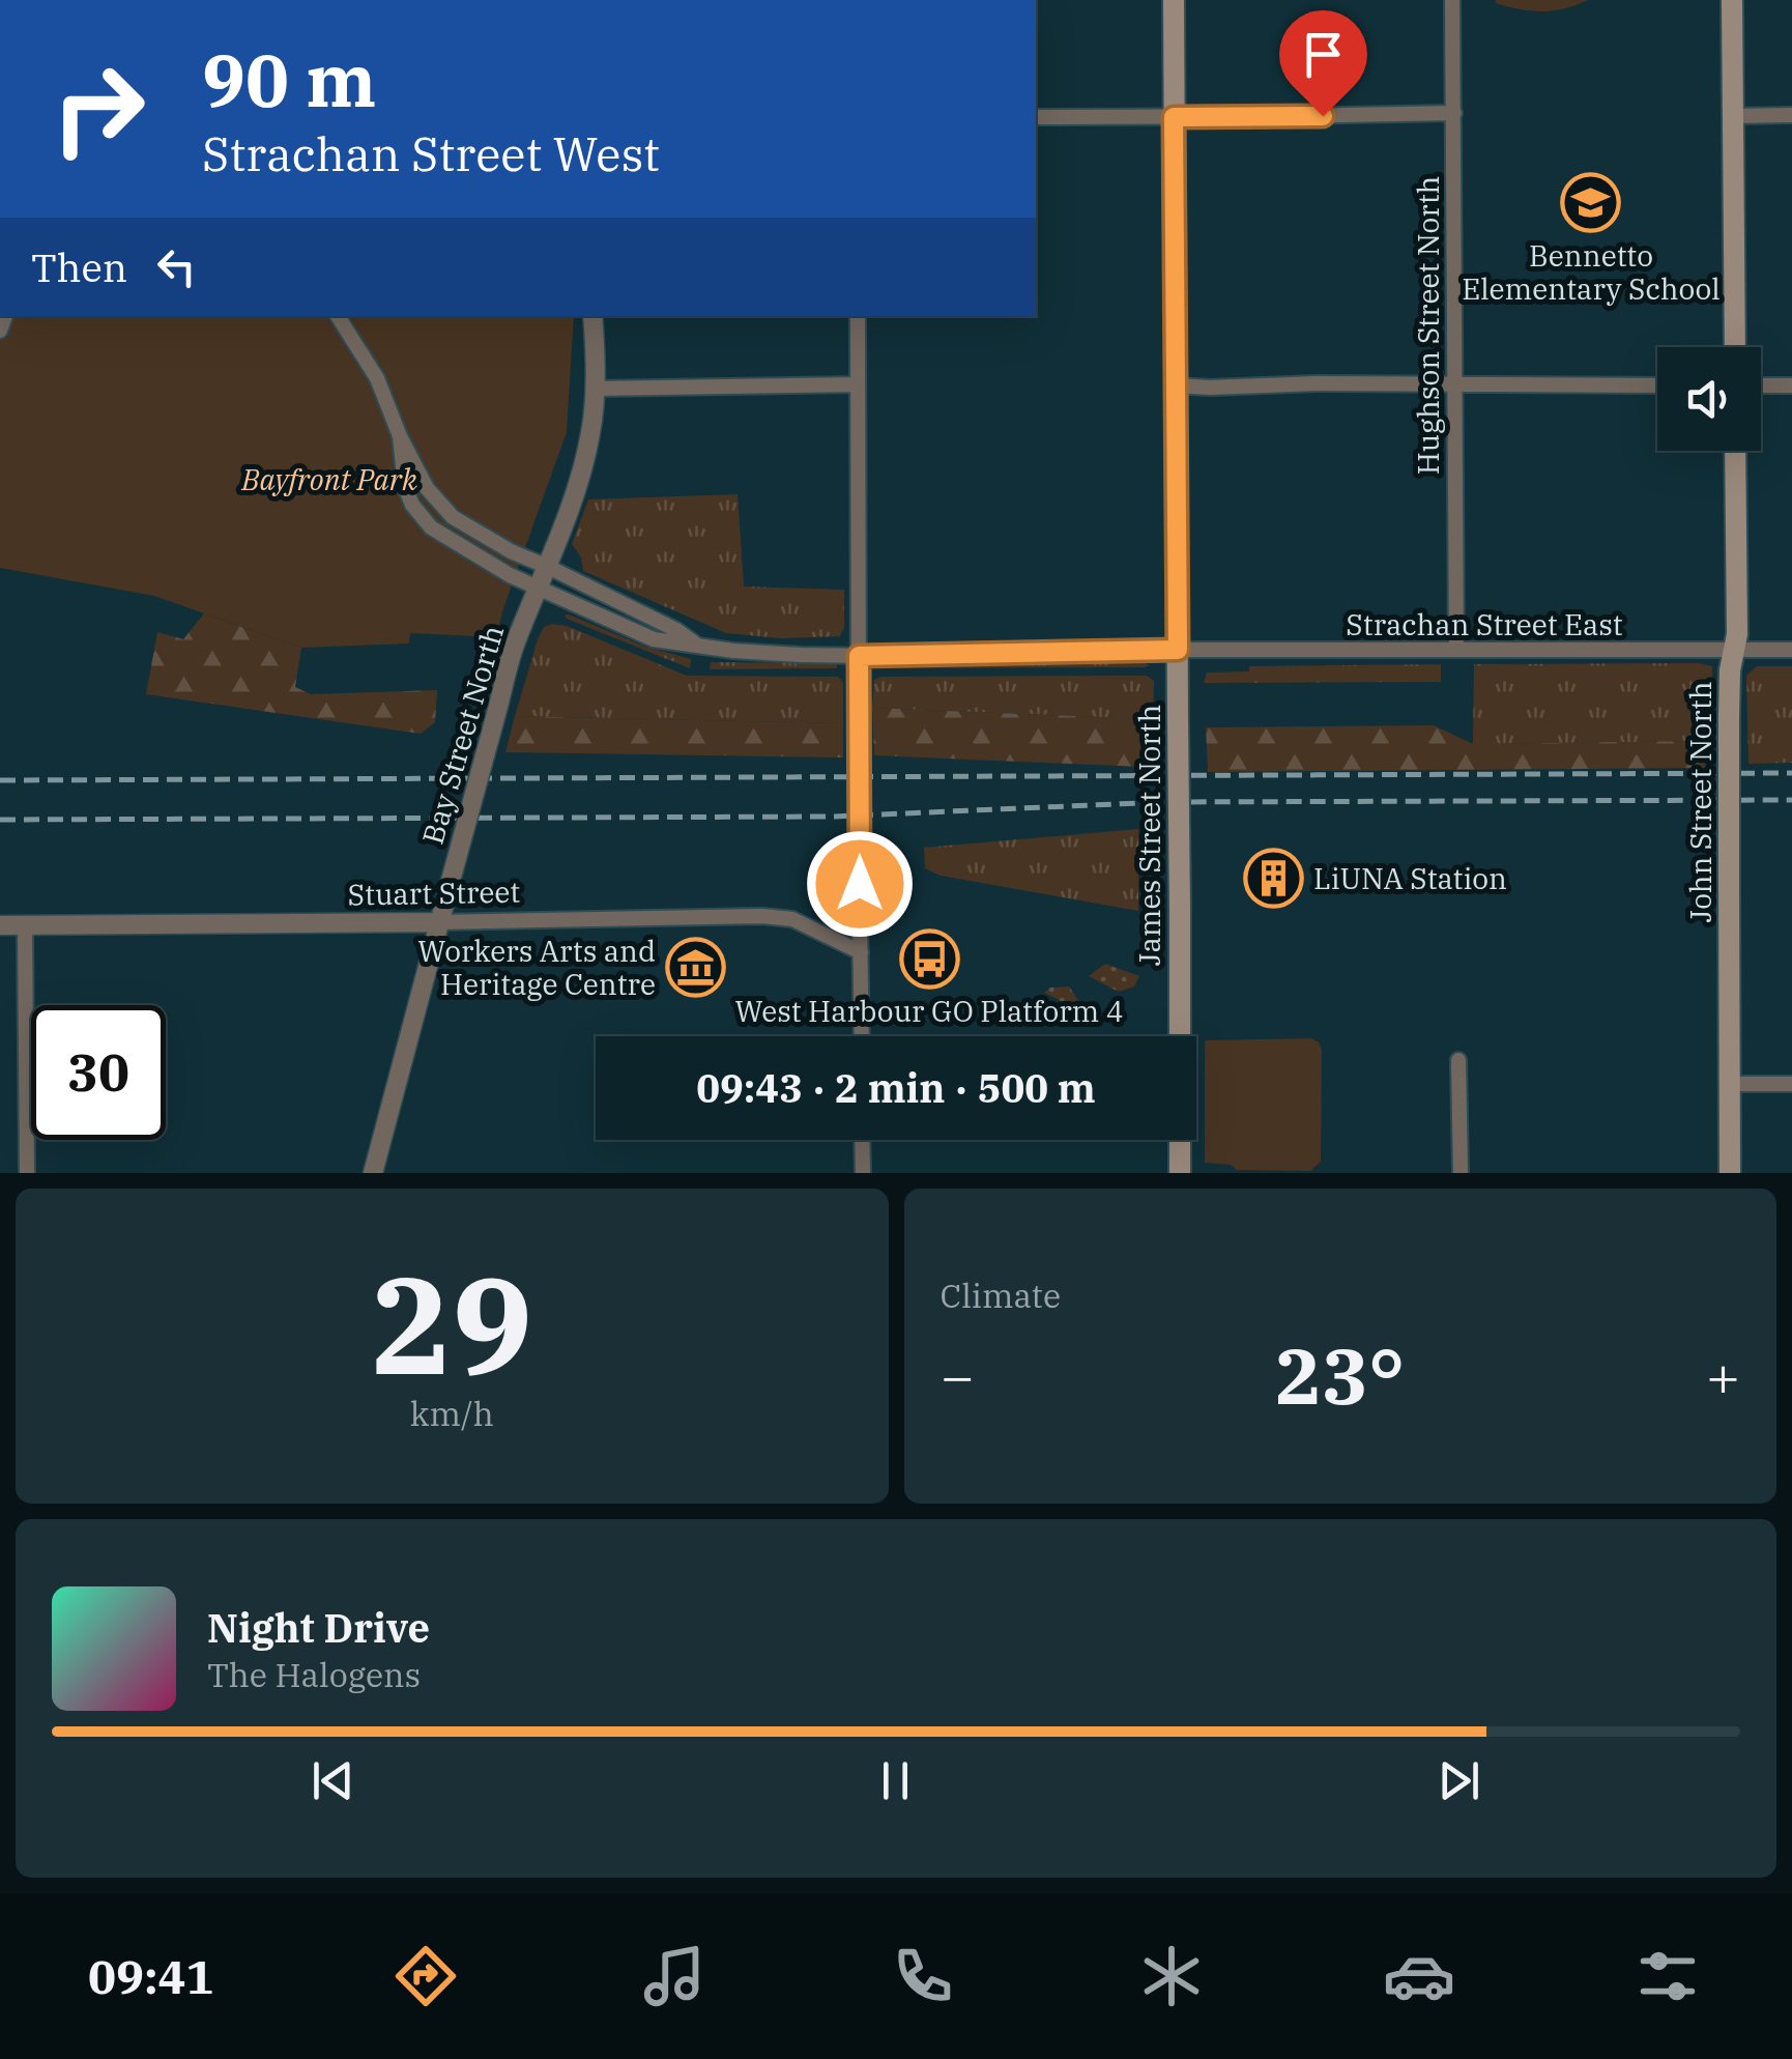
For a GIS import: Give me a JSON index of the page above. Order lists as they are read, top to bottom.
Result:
{
  "streets": {
    "main road": ["John Street North", "James Street North"],
    "street": [
      "Hughson Street North",
      "Strachan Street East",
      "Bay Street North",
      "Stuart Street"
    ]
  },
  "crossings": [
    ["Hughson Street North", "Strachan Street East"],
    ["Strachan Street East", "Bay Street North"],
    ["Strachan Street East", "John Street North"],
    ["Strachan Street East", "James Street North"],
    ["Bay Street North", "Stuart Street"]
  ],
  "parks": ["Bayfront Park"],
  "places": {
    "school or university": ["Bennetto Elementary School"],
    "building": ["LiUNA Station"],
    "bus stop": ["West Harbour GO Platform 4"],
    "museum": ["Workers Arts and Heritage Centre"]
  },
  "page": {
    "turn": ["90 m", "Strachan Street West"],
    "then": "Then",
    "limit": "30",
    "trip": "09:43 · 2 min · 500 m",
    "tile": [
      ["29", "km/h"],
      "Climate"
    ],
    "heat": ["−", "23°", "+"],
    "song": ["Night Drive", "The Halogens"],
    "tabs": "09:41"
  }
}
